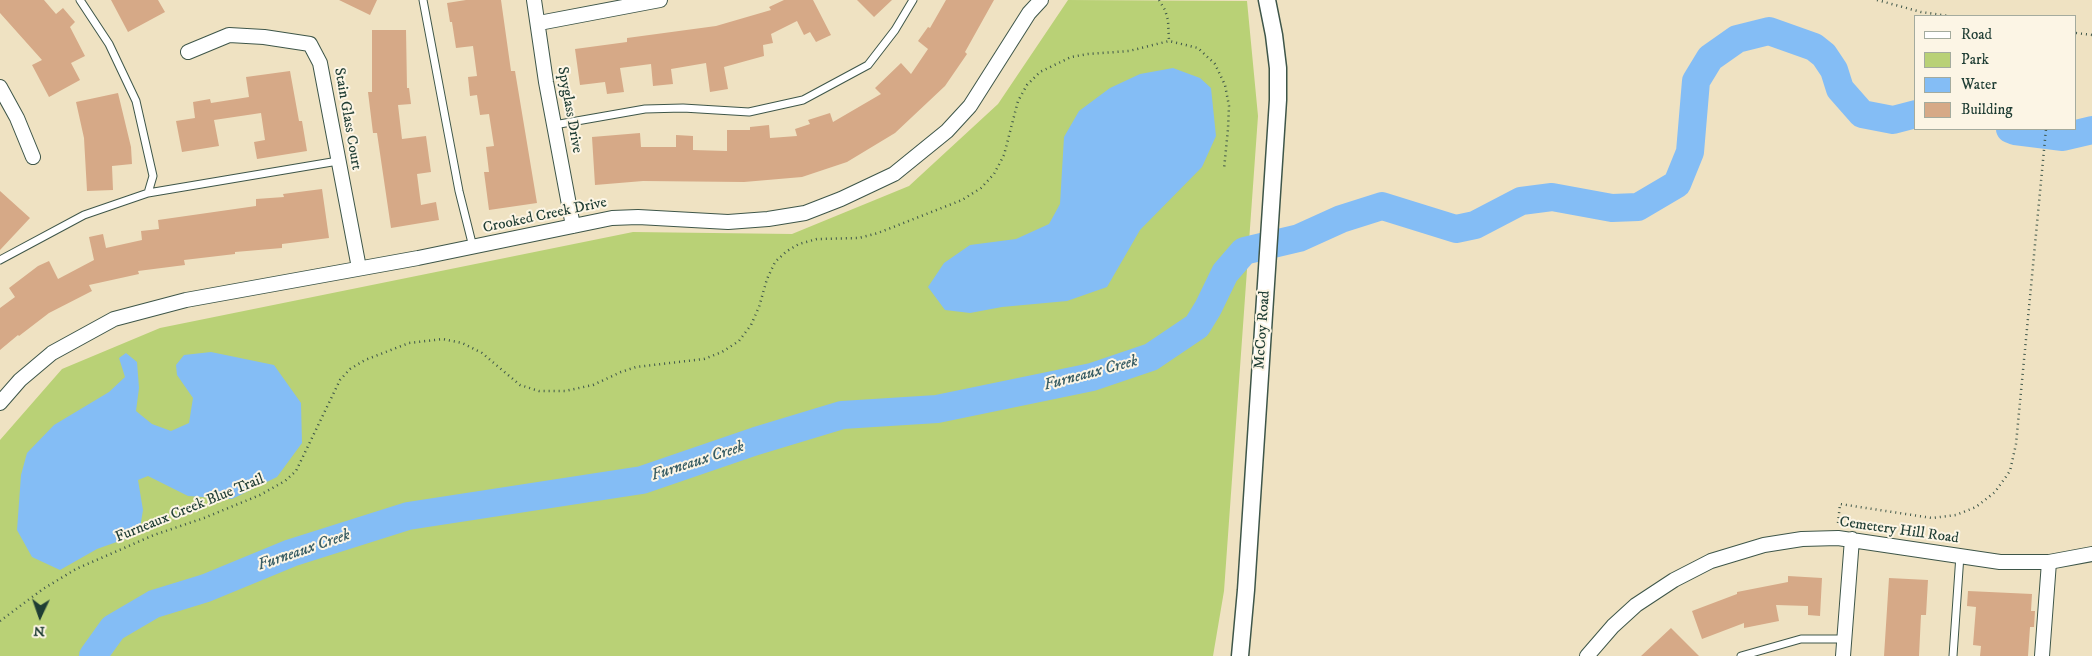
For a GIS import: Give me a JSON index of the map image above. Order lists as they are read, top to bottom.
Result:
{
  "streets": {
    "street": [
      "Spyglass Drive",
      "Stain Glass Court",
      "Crooked Creek Drive",
      "McCoy Road",
      "Cemetery Hill Road"
    ],
    "path": ["Furneaux Creek Blue Trail"]
  },
  "crossings": [
    ["Spyglass Drive", "Crooked Creek Drive"],
    ["Stain Glass Court", "Crooked Creek Drive"]
  ],
  "water": ["Furneaux Creek"],
  "legend": [
    "Road",
    "Park",
    "Water",
    "Building"
  ],
  "north": "bottom"
}
